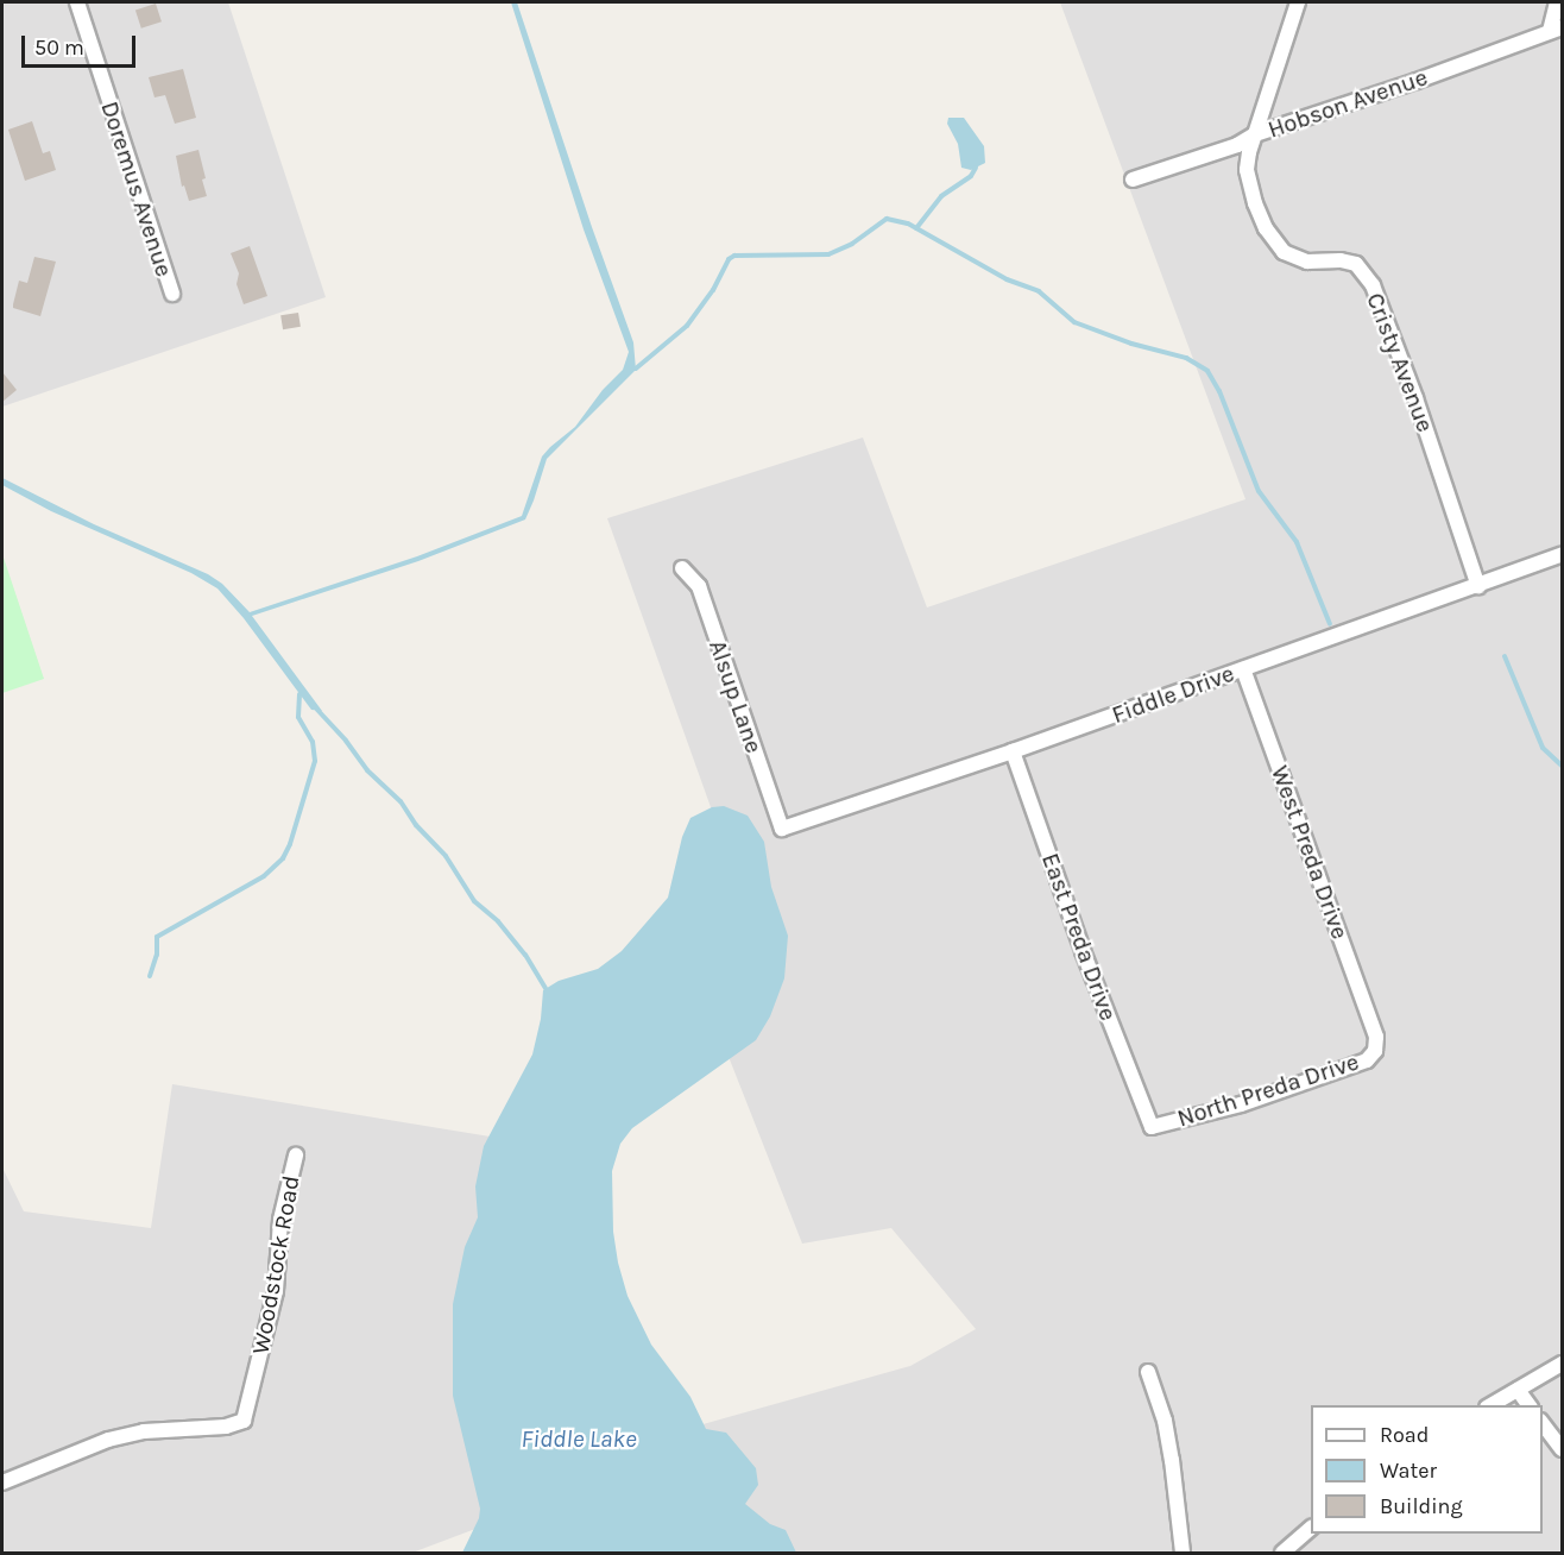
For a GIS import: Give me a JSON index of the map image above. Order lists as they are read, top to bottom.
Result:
{
  "streets": {
    "street": [
      "Hobson Avenue",
      "Doremus Avenue",
      "Cristy Avenue",
      "Fiddle Drive",
      "Alsup Lane",
      "West Preda Drive",
      "East Preda Drive",
      "North Preda Drive",
      "Woodstock Road"
    ]
  },
  "crossings": [
    ["Hobson Avenue", "Cristy Avenue"],
    ["Cristy Avenue", "Fiddle Drive"],
    ["Fiddle Drive", "Alsup Lane"],
    ["Fiddle Drive", "West Preda Drive"],
    ["Fiddle Drive", "East Preda Drive"],
    ["West Preda Drive", "North Preda Drive"],
    ["East Preda Drive", "North Preda Drive"]
  ],
  "water": ["Fiddle Lake"],
  "legend": ["Road", "Water", "Building"],
  "scale_bar": "50 m"
}
